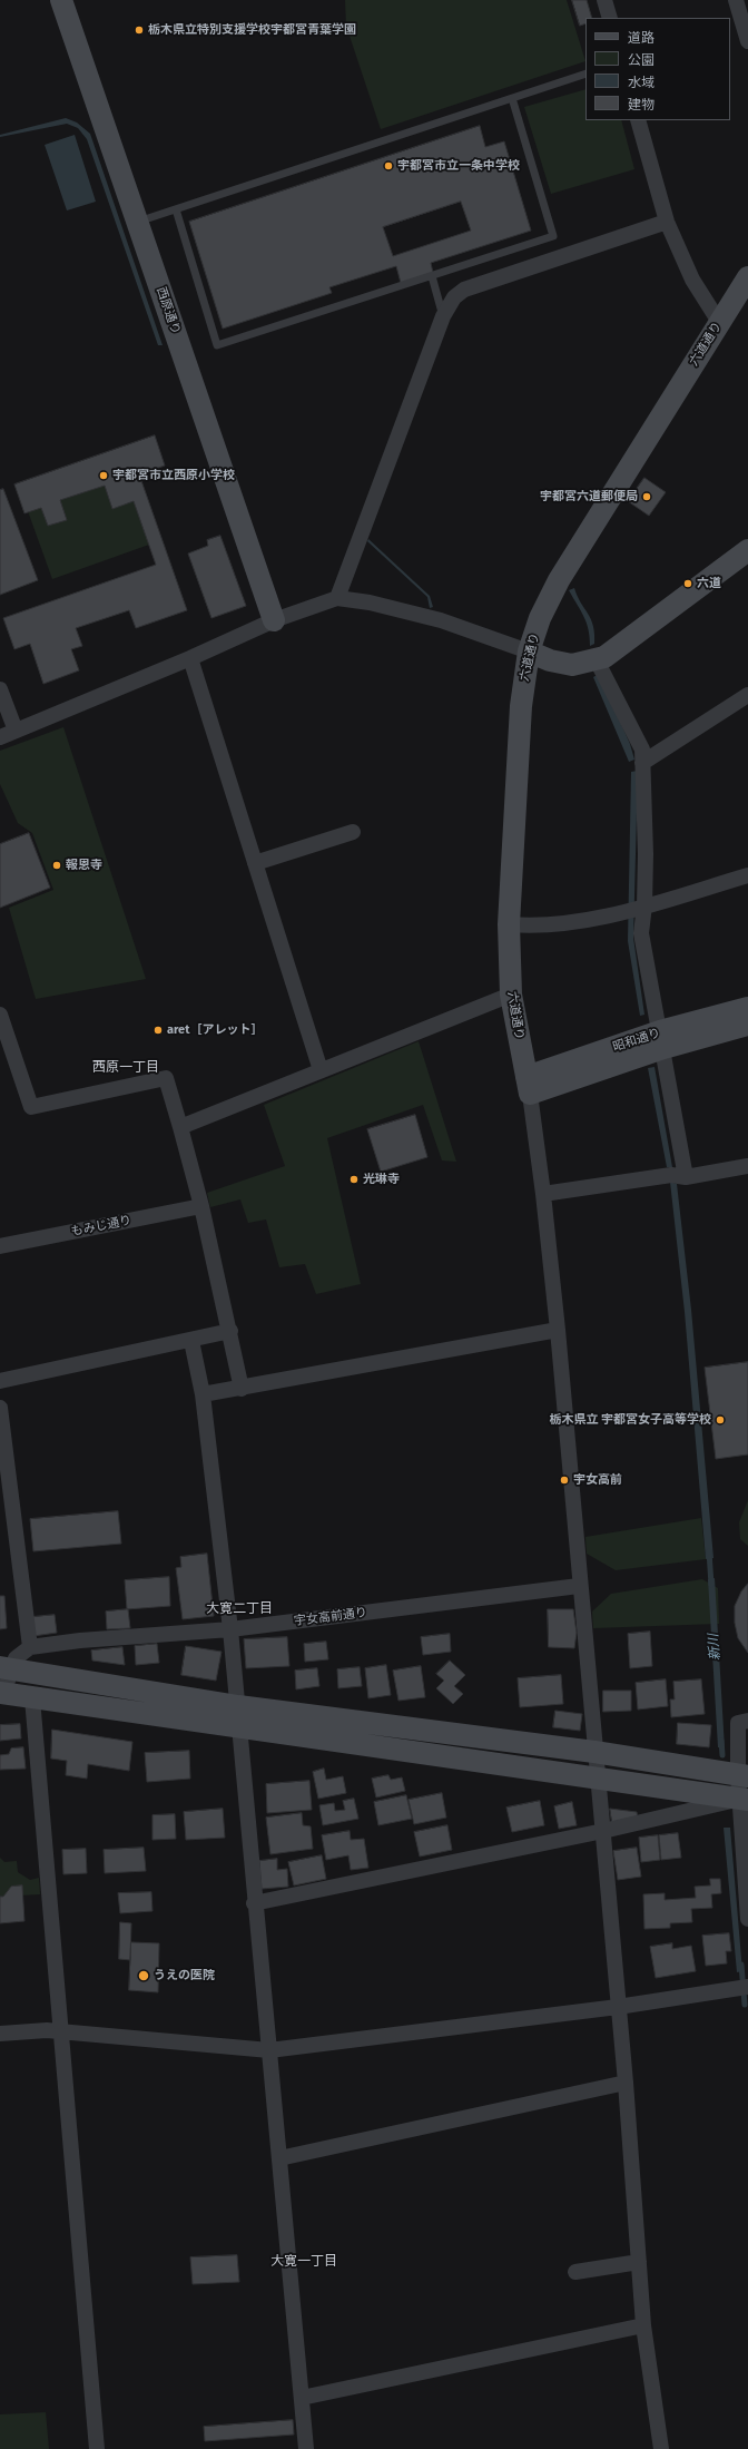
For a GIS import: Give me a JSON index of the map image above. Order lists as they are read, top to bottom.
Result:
{
  "streets": {
    "street": [
      "西原通り",
      "六道通り",
      "昭和通り",
      "もみじ通り",
      "宇女高前通り"
    ]
  },
  "crossings": [
    ["六道通り", "昭和通り"]
  ],
  "districts": ["西原一丁目", "大寛二丁目", "大寛一丁目"],
  "water": ["新川"],
  "places": [
    "栃木県立特別支援学校宇都宮青葉学園",
    "宇都宮市立一条中学校",
    "宇都宮市立西原小学校",
    "宇都宮六道郵便局",
    "六道",
    "報恩寺",
    "aret［アレット］",
    "光琳寺",
    "栃木県立 宇都宮女子高等学校",
    "宇女高前",
    "うえの医院"
  ],
  "legend": [
    "道路",
    "公園",
    "水域",
    "建物"
  ]
}
